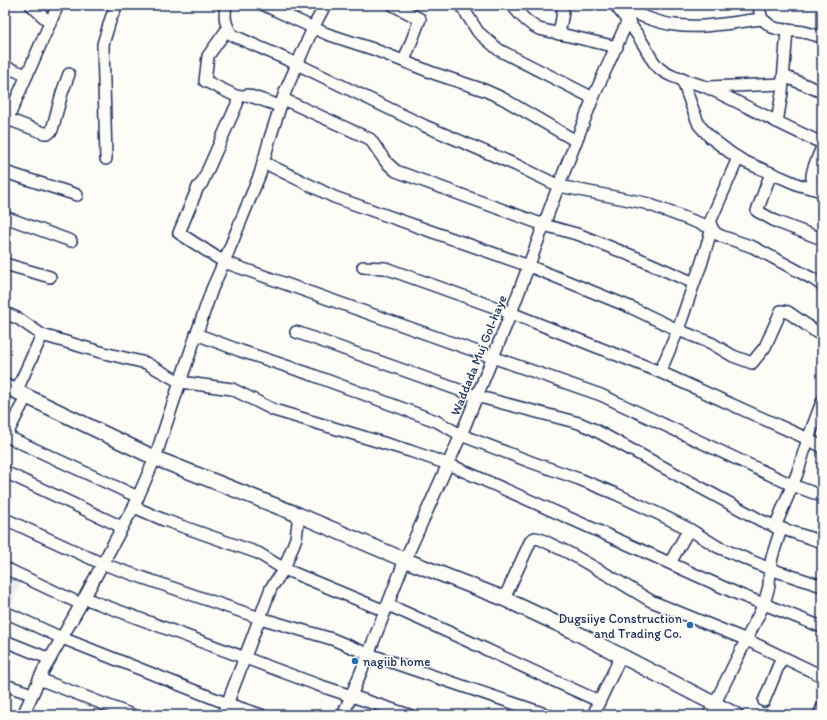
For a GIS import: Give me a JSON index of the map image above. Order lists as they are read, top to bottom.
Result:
{
  "streets": {
    "street": ["Waddada Muj Gol-haye"]
  },
  "places": ["Dugsiiye Construction and Trading Co.", "nagiib home"]
}
